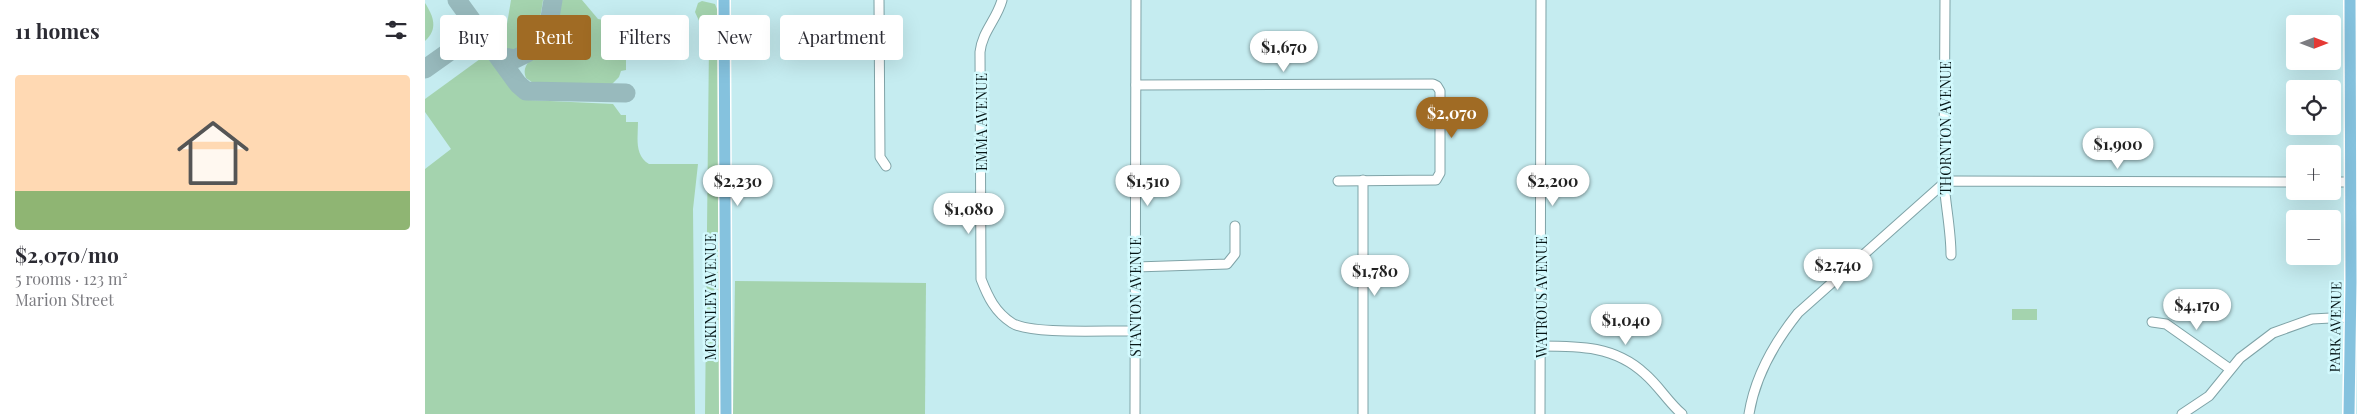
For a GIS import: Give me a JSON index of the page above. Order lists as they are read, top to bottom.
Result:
{
  "streets": {
    "main road": ["MCKINLEY AVENUE", "PARK AVENUE"],
    "street": [
      "EMMA AVENUE",
      "THORNTON AVENUE",
      "STANTON AVENUE",
      "WATROUS AVENUE"
    ]
  },
  "crossings": [
    ["EMMA AVENUE", "STANTON AVENUE"]
  ],
  "north": "right",
  "page": {
    "heading": "11 homes",
    "map_buttons": ["+", "−"],
    "chip": [
      "Buy",
      "Rent",
      "Filters",
      "New",
      "Apartment"
    ],
    "price": [
      "$1,670",
      "$2,070",
      "$1,900",
      "$2,230",
      "$1,510",
      "$2,200",
      "$1,080",
      "$2,740",
      "$1,780",
      "$4,170",
      "$1,040"
    ],
    "list": [
      {
        "name": "$2,070/mo",
        "note": "5 rooms · 123 m² · Marion Street"
      }
    ]
  }
}
